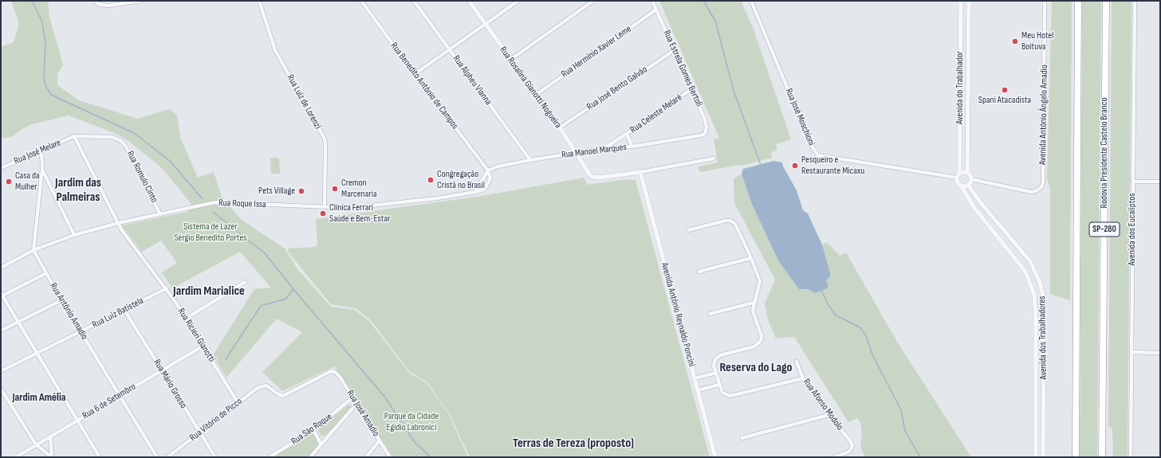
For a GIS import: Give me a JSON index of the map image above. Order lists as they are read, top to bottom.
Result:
{
  "streets": {
    "highway": ["Rodovia Presidente Castelo Branco", "SP-280"],
    "street": [
      "Rua Hermínio Xavier Leme",
      "Rua Estrela Gomes Bertoli",
      "Rua Alpheu Vianna",
      "Rua Benedito Antônio de Campos",
      "Rua Rosalina Gianotti Nogueira",
      "Avenida do Trabalhador",
      "Rua José Bento Galvão",
      "Rua Luiz de Lorenzi",
      "Rua Celeste Melaré",
      "Avenida Antônio Ângelo Amadio",
      "Rua José Moschioni",
      "Rua Manoel Marques",
      "Rua José Melare",
      "Rua Romulo Cinto",
      "Rua Roque Issa",
      "Avenida dos Eucaliptos",
      "Rua Antônio Amadio",
      "Rua Luiz Batistela",
      "Avenida Antônio Reynaldo Poncini",
      "Rua Ricieri Gianotti",
      "Avenida dos Trabalhadores",
      "Rua Mário Grosso",
      "Rua 6 de Setembro",
      "Rua Afonso Modolo",
      "Rua José Amadio",
      "Rua Vitório de Picco",
      "Rua São Roque"
    ]
  },
  "crossings": [
    ["Rua Hermínio Xavier Leme", "Rua Estrela Gomes Bertoli"],
    ["Rua Hermínio Xavier Leme", "Rua Rosalina Gianotti Nogueira"],
    ["Rua Estrela Gomes Bertoli", "Rua José Bento Galvão"],
    ["Rua Estrela Gomes Bertoli", "Rua Celeste Melaré"],
    ["Rua Estrela Gomes Bertoli", "Rua Manoel Marques"],
    ["Rua Alpheu Vianna", "Rua Manoel Marques"],
    ["Rua Benedito Antônio de Campos", "Rua Manoel Marques"],
    ["Rua Rosalina Gianotti Nogueira", "Rua José Bento Galvão"],
    ["Rua Rosalina Gianotti Nogueira", "Rua Manoel Marques"],
    ["Rua Rosalina Gianotti Nogueira", "Avenida Antônio Reynaldo Poncini"],
    ["Avenida do Trabalhador", "Avenida Antônio Ângelo Amadio"],
    ["Avenida do Trabalhador", "Rua José Moschioni"],
    ["Avenida do Trabalhador", "Avenida dos Trabalhadores"],
    ["Rua Luiz de Lorenzi", "Rua Roque Issa"],
    ["Rua Celeste Melaré", "Rua Manoel Marques"],
    ["Avenida Antônio Ângelo Amadio", "Rua José Moschioni"],
    ["Avenida Antônio Ângelo Amadio", "Avenida dos Trabalhadores"],
    ["Rua José Moschioni", "Avenida dos Trabalhadores"],
    ["Rua José Melare", "Rua Romulo Cinto"],
    ["Rua José Melare", "Rua Ricieri Gianotti"],
    ["Rua Romulo Cinto", "Rua Roque Issa"],
    ["Rua Romulo Cinto", "Rua Ricieri Gianotti"],
    ["Rua Roque Issa", "Rua Antônio Amadio"],
    ["Rua Roque Issa", "Rua Ricieri Gianotti"],
    ["Rua Antônio Amadio", "Rua Luiz Batistela"],
    ["Rua Antônio Amadio", "Rua 6 de Setembro"],
    ["Rua Luiz Batistela", "Rua Ricieri Gianotti"],
    ["Rua Luiz Batistela", "Rua Mário Grosso"],
    ["Rua Ricieri Gianotti", "Rua 6 de Setembro"],
    ["Rua Ricieri Gianotti", "Rua Vitório de Picco"],
    ["Rua Mário Grosso", "Rua 6 de Setembro"],
    ["Rua Mário Grosso", "Rua Vitório de Picco"],
    ["Rua José Amadio", "Rua Vitório de Picco"],
    ["Rua José Amadio", "Rua São Roque"]
  ],
  "districts": [
    "Jardim das Palmeiras",
    "Jardim Marialice",
    "Reserva do Lago",
    "Jardim Amélia",
    "Terras de Tereza (proposto)"
  ],
  "parks": ["Sistema de Lazer Sérgio Benedito Portes", "Parque da Cidade Egidio Labronici"],
  "places": [
    "Meu Hotel Boituva",
    "Spani Atacadista",
    "Pesqueiro e Restaurante Micaxu",
    "Congregação Cristã no Brasil",
    "Casa da Mulher",
    "Cremon Marcenaria",
    "Pets Village",
    "Clínica Ferrari Saúde e Bem-Estar"
  ]
}
